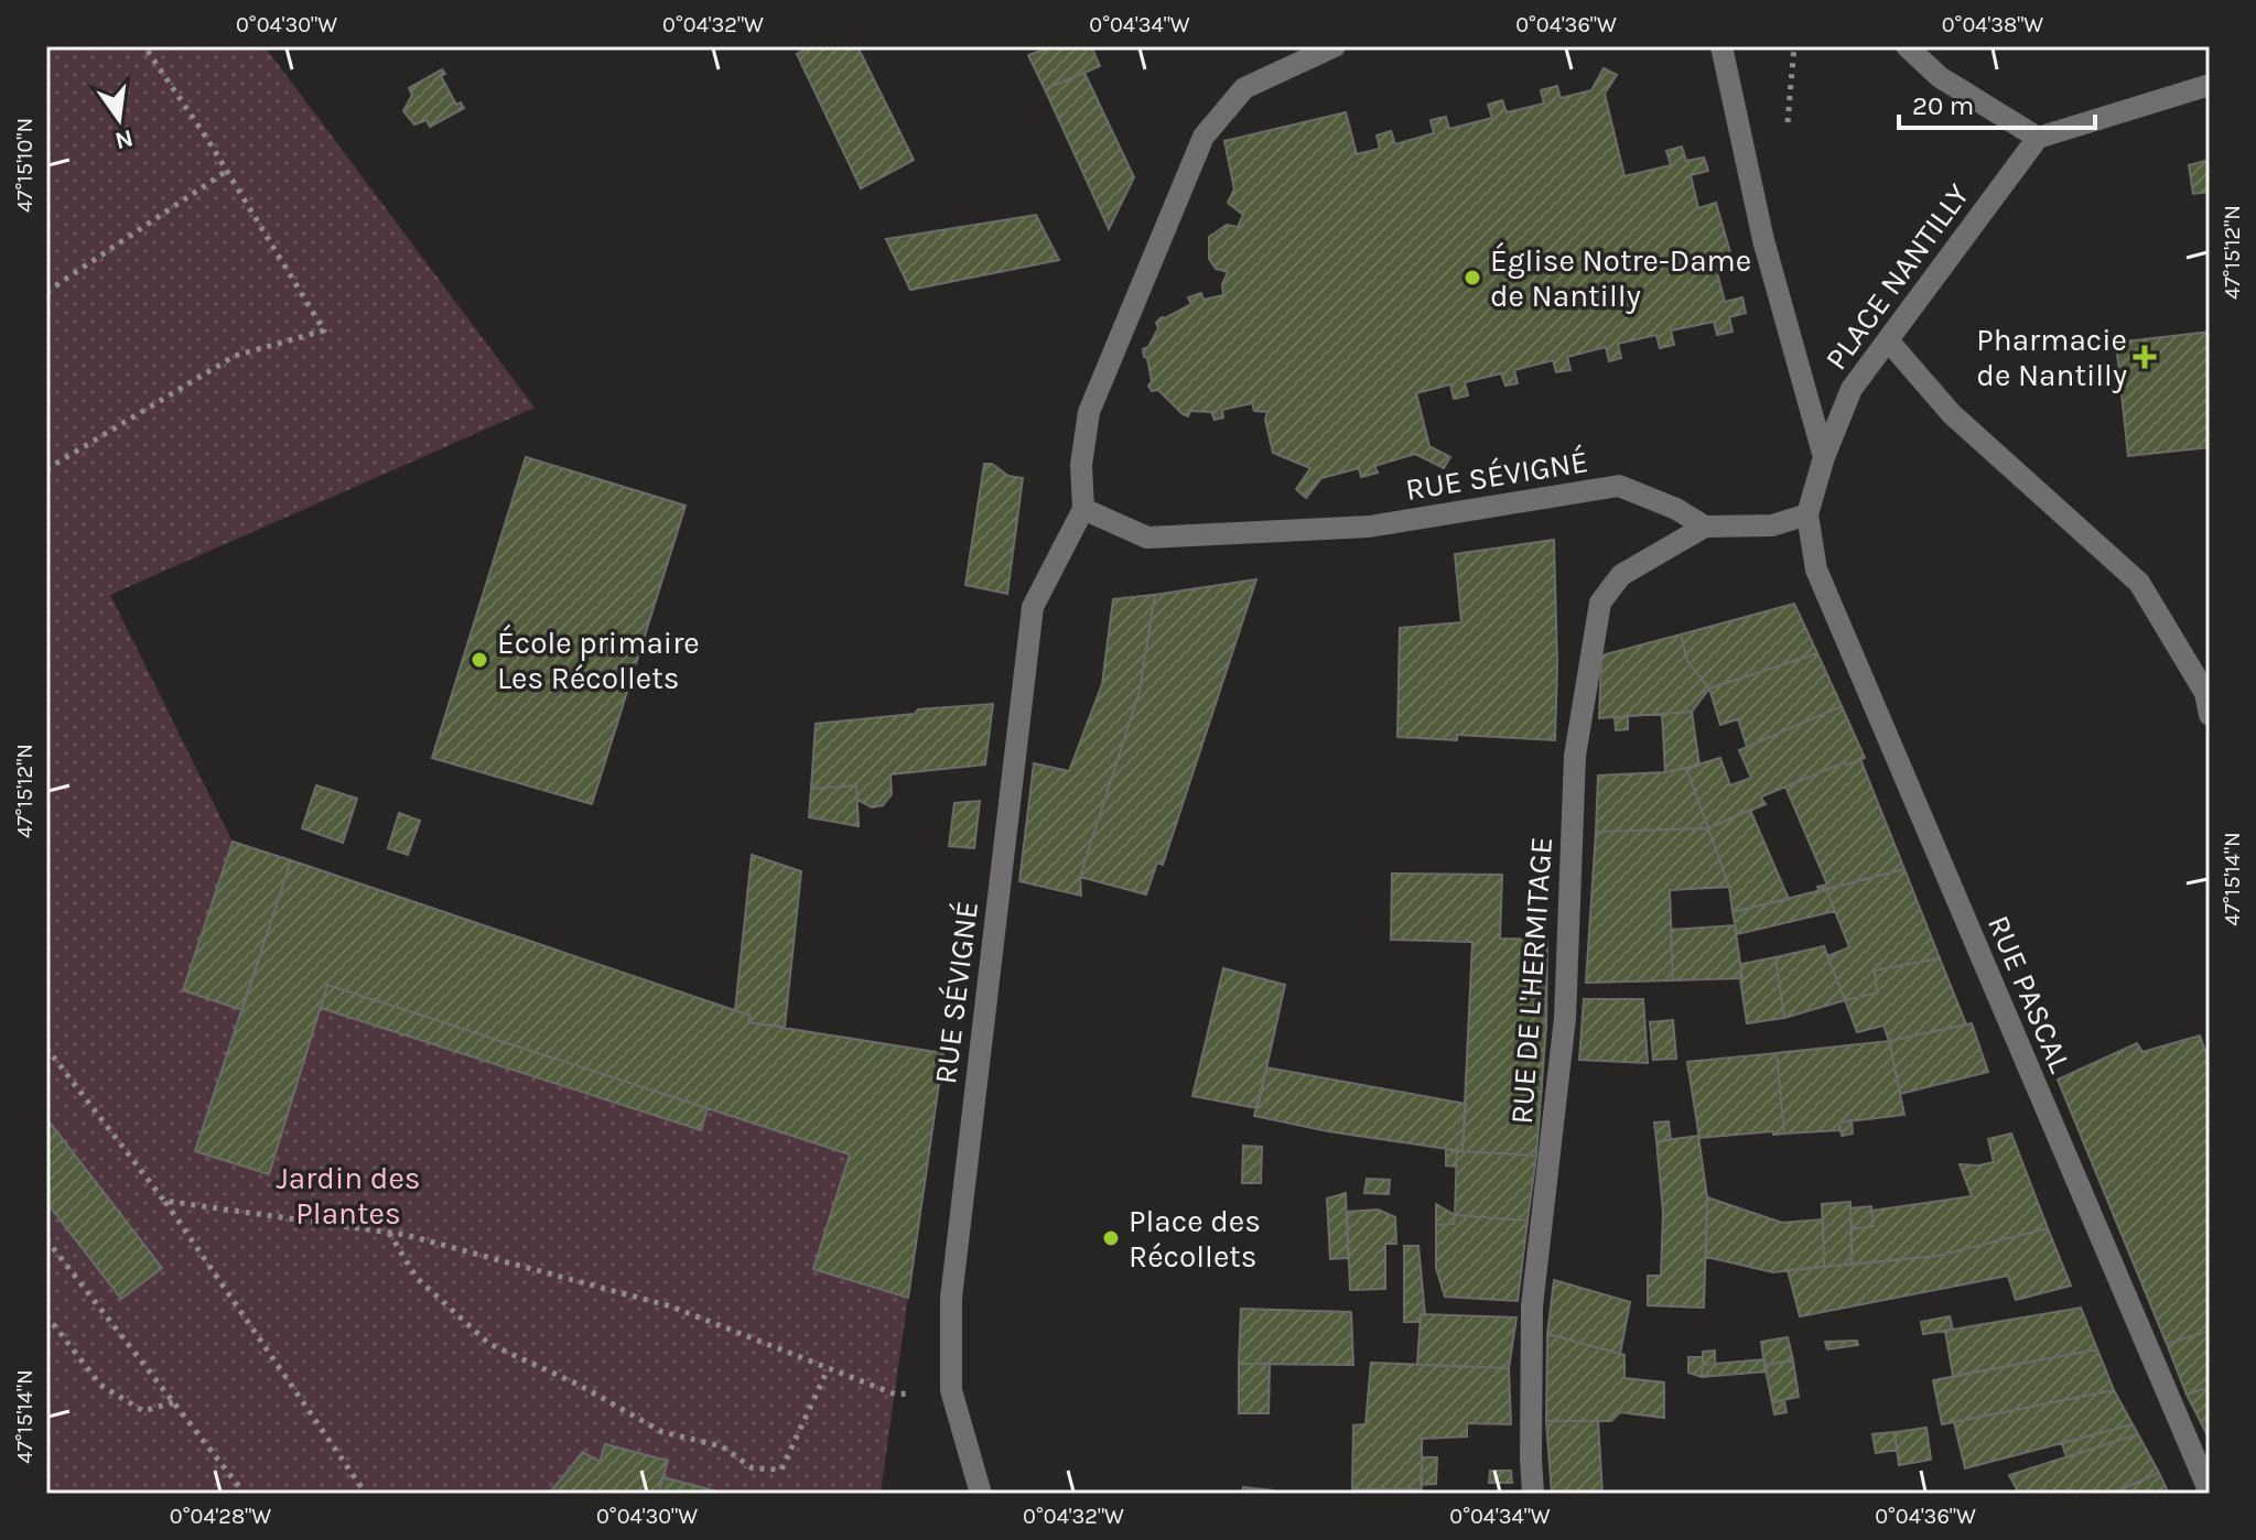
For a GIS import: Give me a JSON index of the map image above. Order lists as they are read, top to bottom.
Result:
{
  "streets": {
    "street": [
      "PLACE NANTILLY",
      "RUE SÉVIGNÉ",
      "RUE DE L'HERMITAGE",
      "RUE PASCAL"
    ]
  },
  "crossings": [
    ["PLACE NANTILLY", "RUE PASCAL"],
    ["RUE SÉVIGNÉ", "RUE DE L'HERMITAGE"]
  ],
  "parks": ["Jardin des Plantes"],
  "places": {
    "other": ["Église Notre-Dame de Nantilly", "École primaire Les Récollets", "Place des Récollets"],
    "health": ["Pharmacie de Nantilly"]
  },
  "scale_bar": "20 m",
  "north": "bottom",
  "coordinates": [
    "0°04'30\"W",
    "0°04'32\"W",
    "0°04'34\"W",
    "0°04'36\"W",
    "0°04'38\"W",
    "47°15'10\"N",
    "47°15'12\"N",
    "47°15'14\"N",
    "0°04'28\"W"
  ]
}
